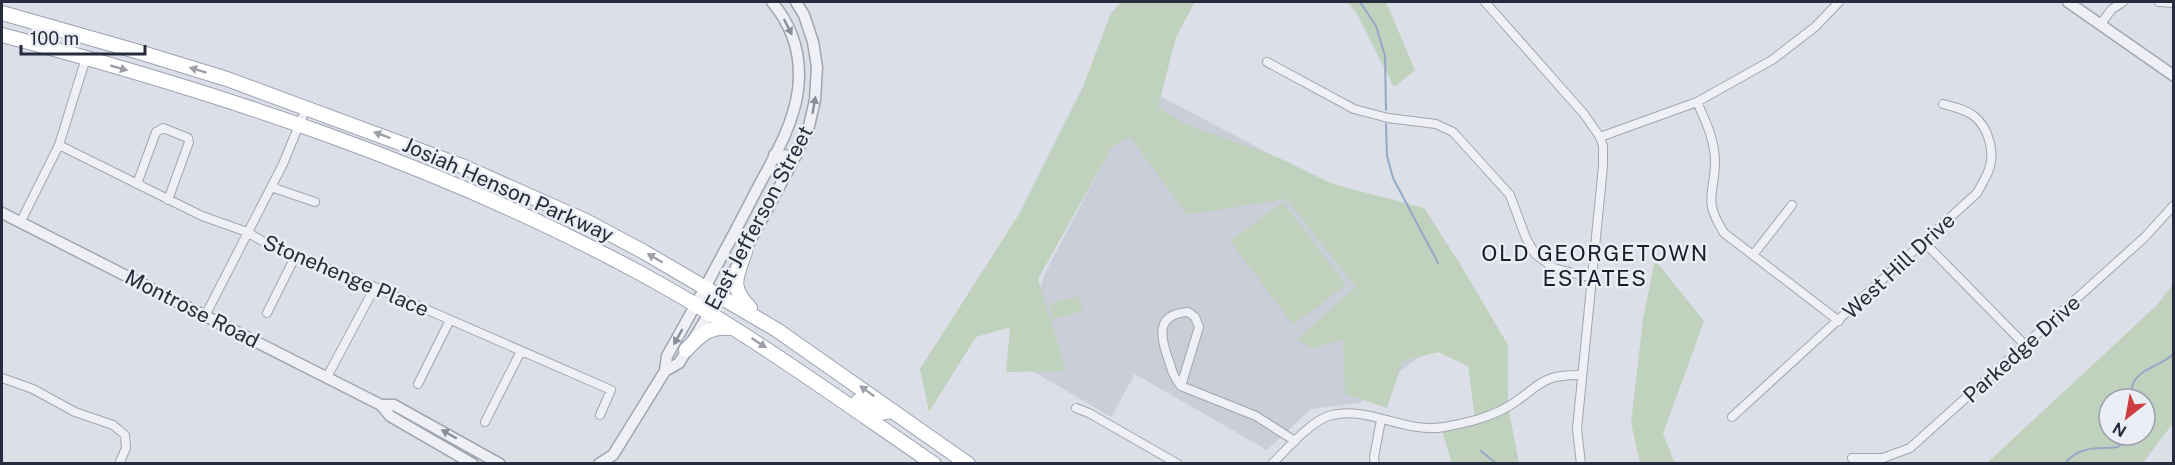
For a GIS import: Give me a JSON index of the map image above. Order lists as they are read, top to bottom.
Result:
{
  "streets": {
    "main road": ["Josiah Henson Parkway"],
    "street": [
      "East Jefferson Street",
      "West Hill Drive",
      "Stonehenge Place",
      "Montrose Road",
      "Parkedge Drive"
    ]
  },
  "crossings": [
    ["Josiah Henson Parkway", "East Jefferson Street"]
  ],
  "districts": ["OLD GEORGETOWN ESTATES"],
  "scale_bar": "100 m",
  "north": "bottom left"
}
